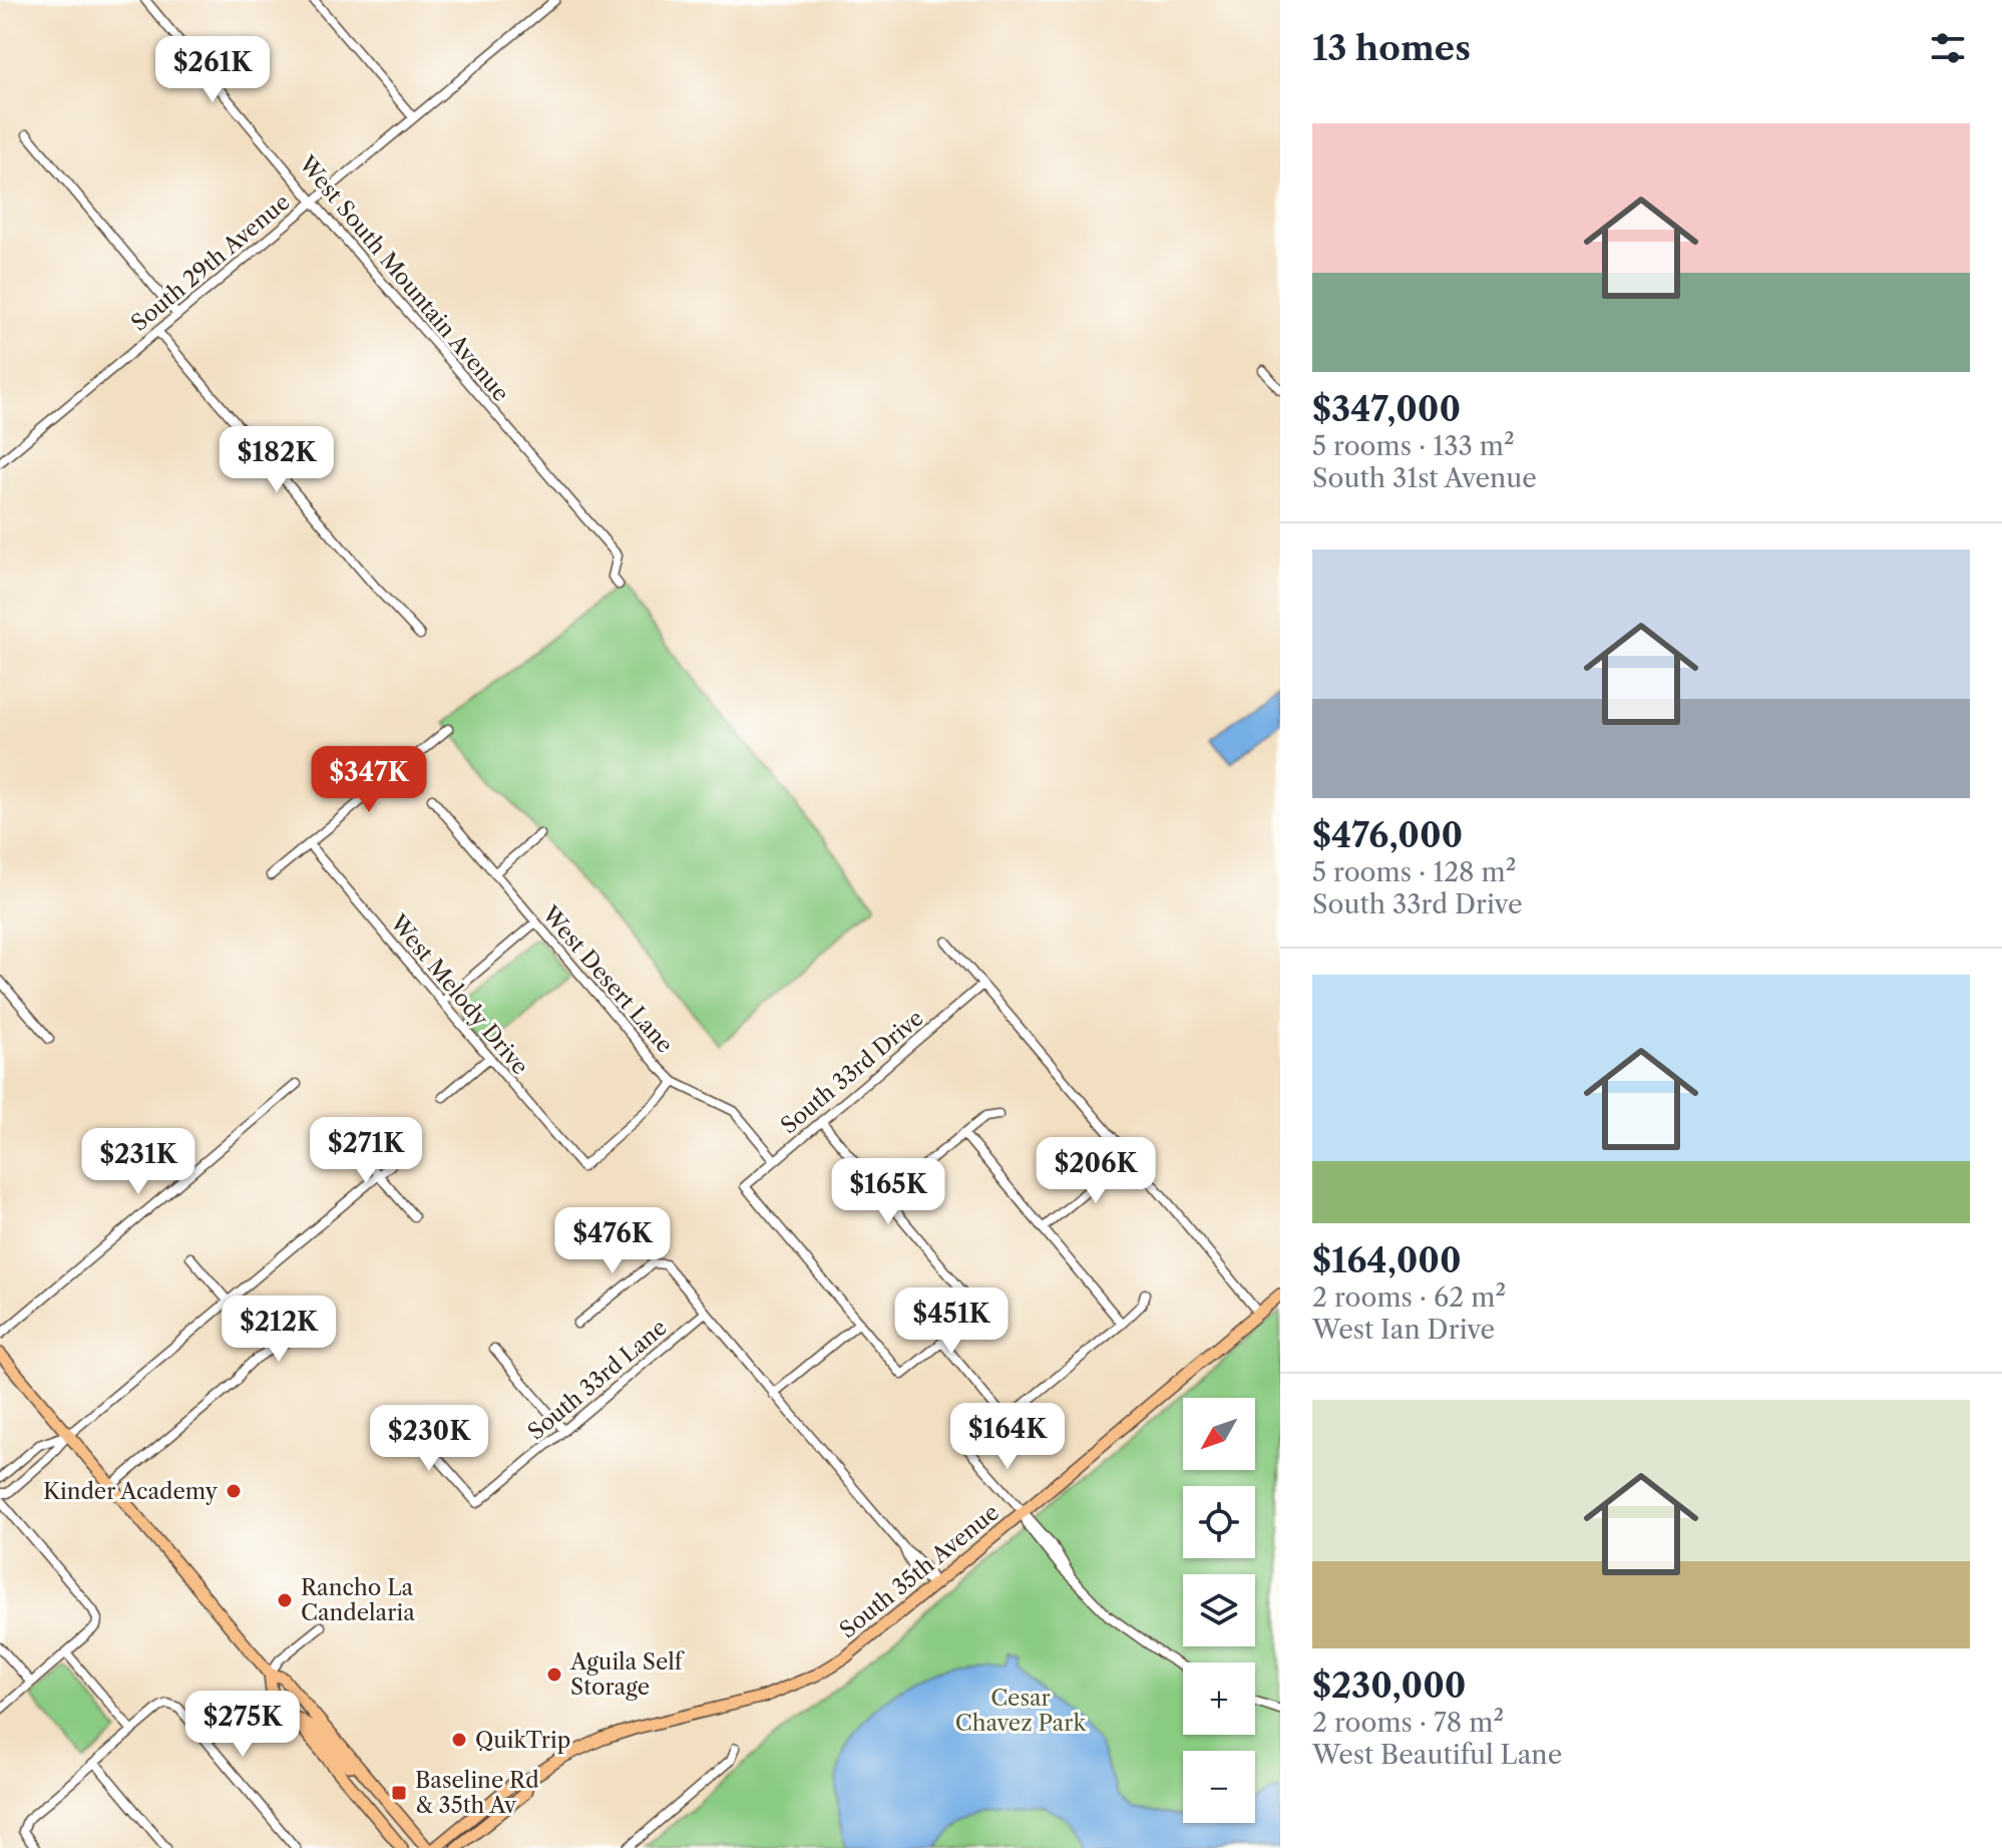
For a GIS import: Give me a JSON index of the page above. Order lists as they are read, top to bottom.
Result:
{
  "streets": {
    "main road": ["South 35th Avenue"],
    "street": [
      "South 29th Avenue",
      "West South Mountain Avenue",
      "West Desert Lane",
      "West Melody Drive",
      "South 33rd Drive",
      "South 33rd Lane"
    ]
  },
  "crossings": [
    ["South 29th Avenue", "West South Mountain Avenue"],
    ["West Desert Lane", "West Melody Drive"],
    ["West Desert Lane", "South 33rd Drive"]
  ],
  "parks": ["Cesar Chavez Park"],
  "places": {
    "other": [
      "Kinder Academy",
      "Rancho La Candelaria",
      "Aguila Self Storage",
      "QuikTrip"
    ],
    "transit": ["Baseline Rd & 35th Av"]
  },
  "north": "bottom left",
  "page": {
    "heading": "13 homes",
    "price": [
      "$261K",
      "$182K",
      "$347K",
      "$271K",
      "$231K",
      "$206K",
      "$165K",
      "$476K",
      "$451K",
      "$212K",
      "$164K",
      "$230K",
      "$275K"
    ],
    "list": [
      {
        "name": "$347,000",
        "note": "5 rooms · 133 m² · South 31st Avenue"
      },
      {
        "name": "$476,000",
        "note": "5 rooms · 128 m² · South 33rd Drive"
      },
      {
        "name": "$164,000",
        "note": "2 rooms · 62 m² · West Ian Drive"
      },
      {
        "name": "$230,000",
        "note": "2 rooms · 78 m² · West Beautiful Lane"
      }
    ],
    "map_buttons": ["+", "−"]
  }
}
